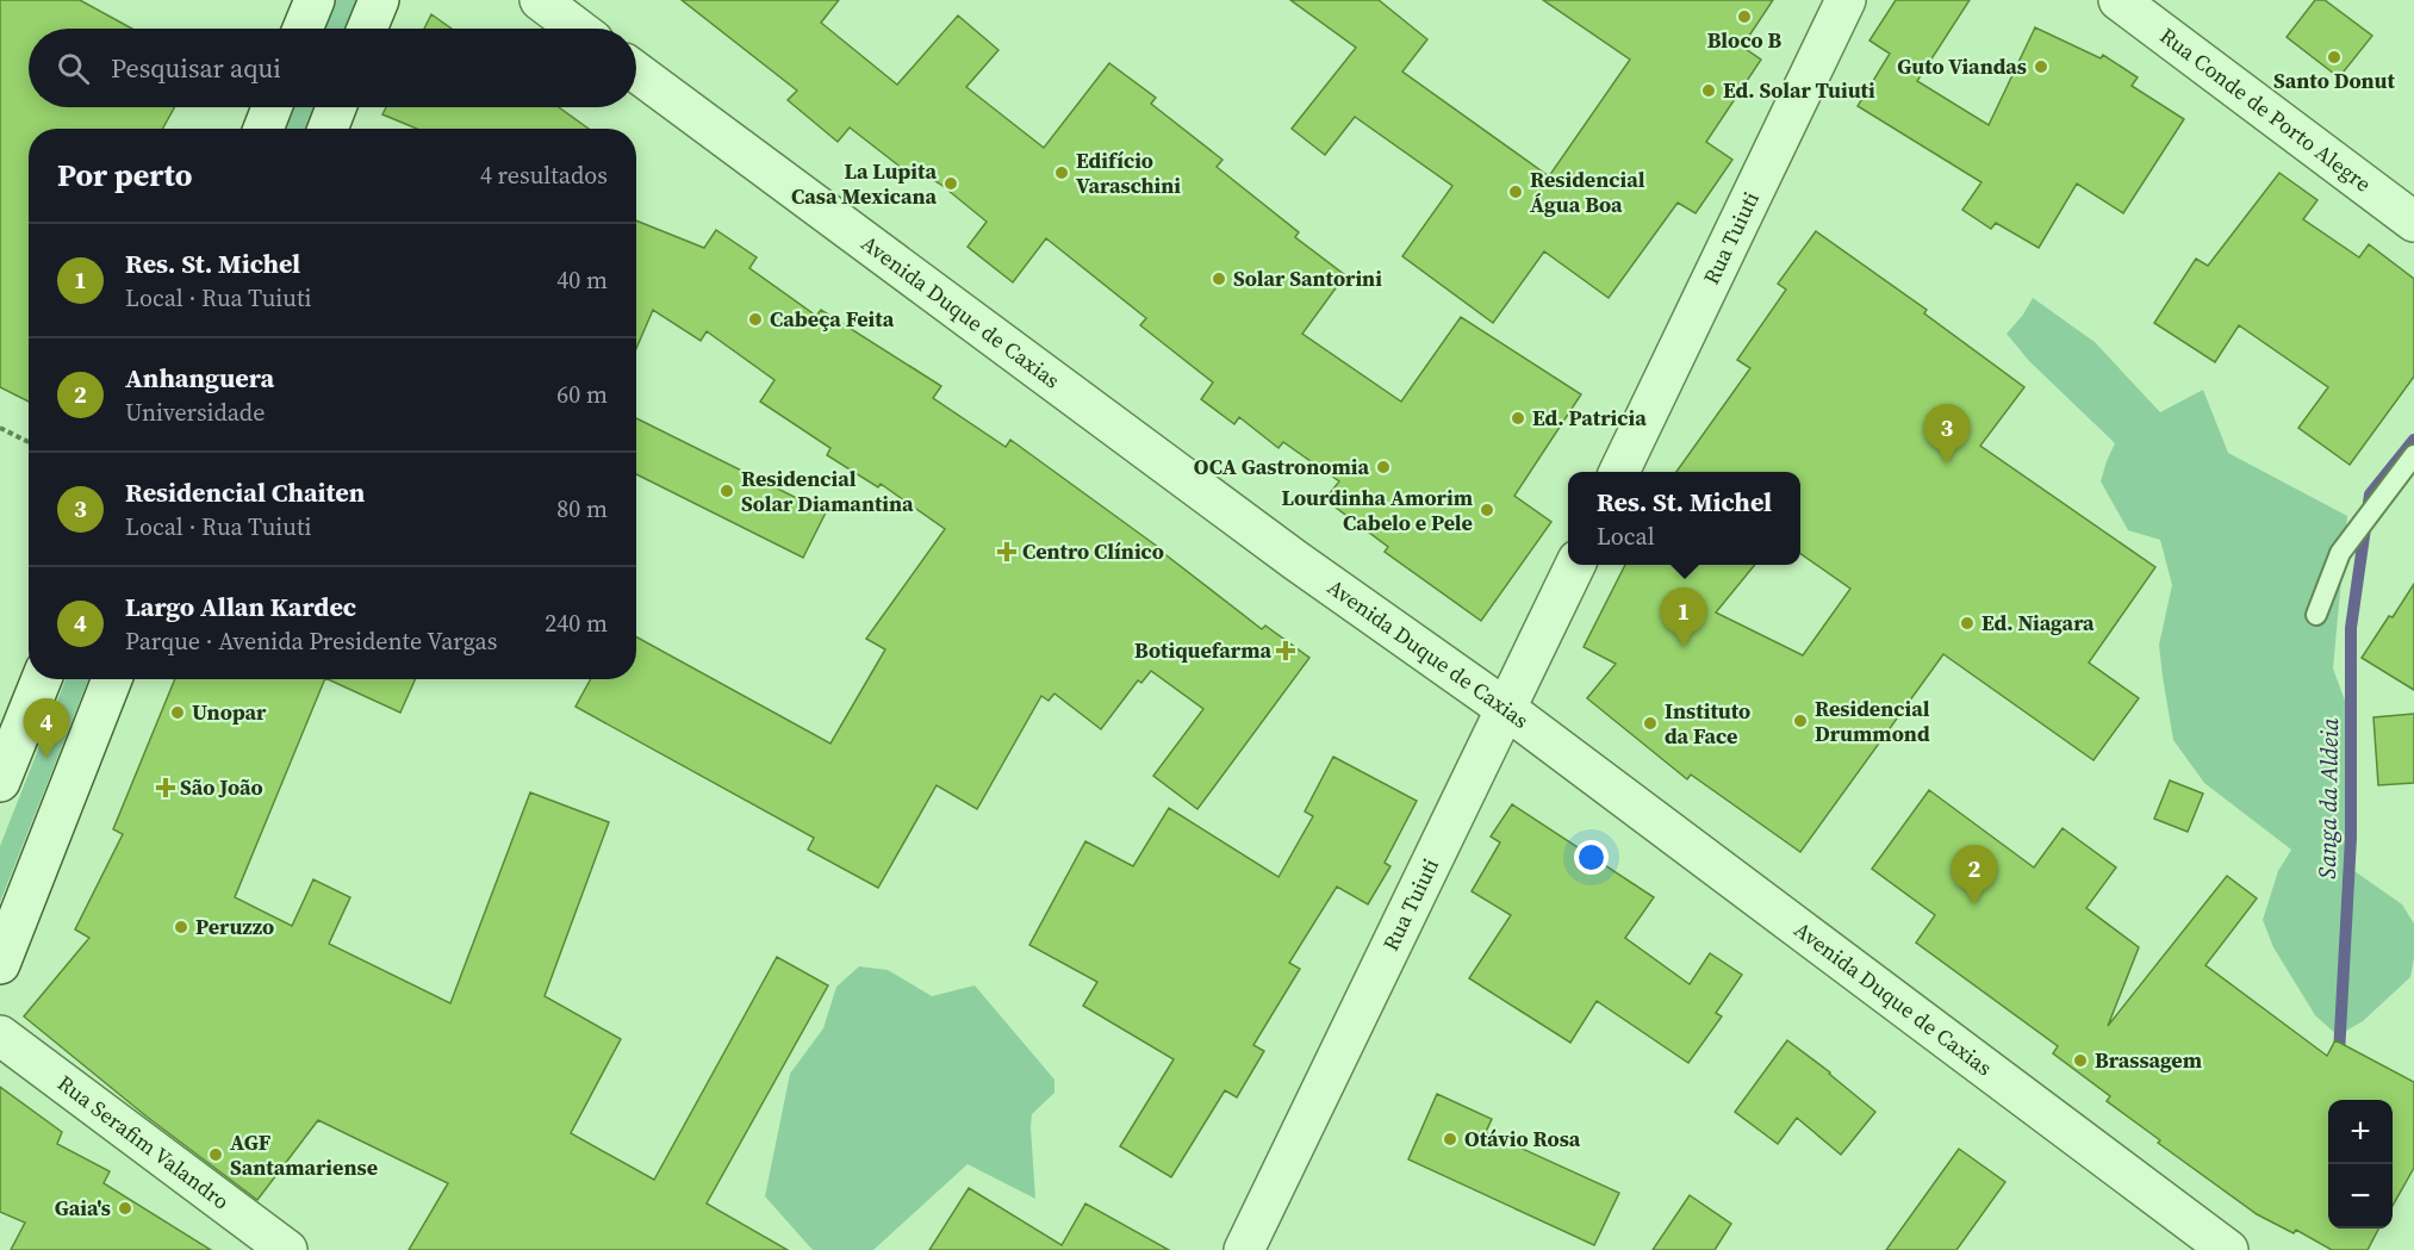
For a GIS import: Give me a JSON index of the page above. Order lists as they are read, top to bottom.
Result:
{
  "streets": {
    "street": [
      "Rua Conde de Porto Alegre",
      "Rua Tuiuti",
      "Avenida Duque de Caxias",
      "Rua Serafim Valandro"
    ]
  },
  "crossings": [
    ["Rua Tuiuti", "Avenida Duque de Caxias"]
  ],
  "water": ["Sanga da Aldeia"],
  "places": {
    "other": [
      "Bloco B",
      "Santo Donut",
      "Guto Viandas",
      "Ed. Solar Tuiuti",
      "Edifício Varaschini",
      "La Lupita Casa Mexicana",
      "Residencial Água Boa",
      "Solar Santorini",
      "Cabeça Feita",
      "Ed. Patricia",
      "OCA Gastronomia",
      "Residencial Solar Diamantina",
      "Lourdinha Amorim Cabelo e Pele",
      "Ed. Niagara",
      "Unopar",
      "Residencial Drummond",
      "Instituto da Face",
      "Peruzzo",
      "Brassagem",
      "Otávio Rosa",
      "AGF Santamariense",
      "Gaia's"
    ],
    "health": ["Centro Clínico", "Botiquefarma", "São João"]
  },
  "page": {
    "search": "Pesquisar aqui",
    "heading": ["Por perto", "4 resultados"],
    "list": [
      {
        "mark": "1",
        "name": "Res. St. Michel",
        "note": "Local · Rua Tuiuti",
        "value": "40 m"
      },
      {
        "mark": "2",
        "name": "Anhanguera",
        "note": "Universidade",
        "value": "60 m"
      },
      {
        "mark": "3",
        "name": "Residencial Chaiten",
        "note": "Local · Rua Tuiuti",
        "value": "80 m"
      },
      {
        "mark": "4",
        "name": "Largo Allan Kardec",
        "note": "Parque · Avenida Presidente Vargas",
        "value": "240 m"
      }
    ],
    "pins": [
      "3",
      "1",
      "4",
      "2"
    ],
    "popup": ["Res. St. Michel", "Local"],
    "map_buttons": ["+", "−"]
  }
}
